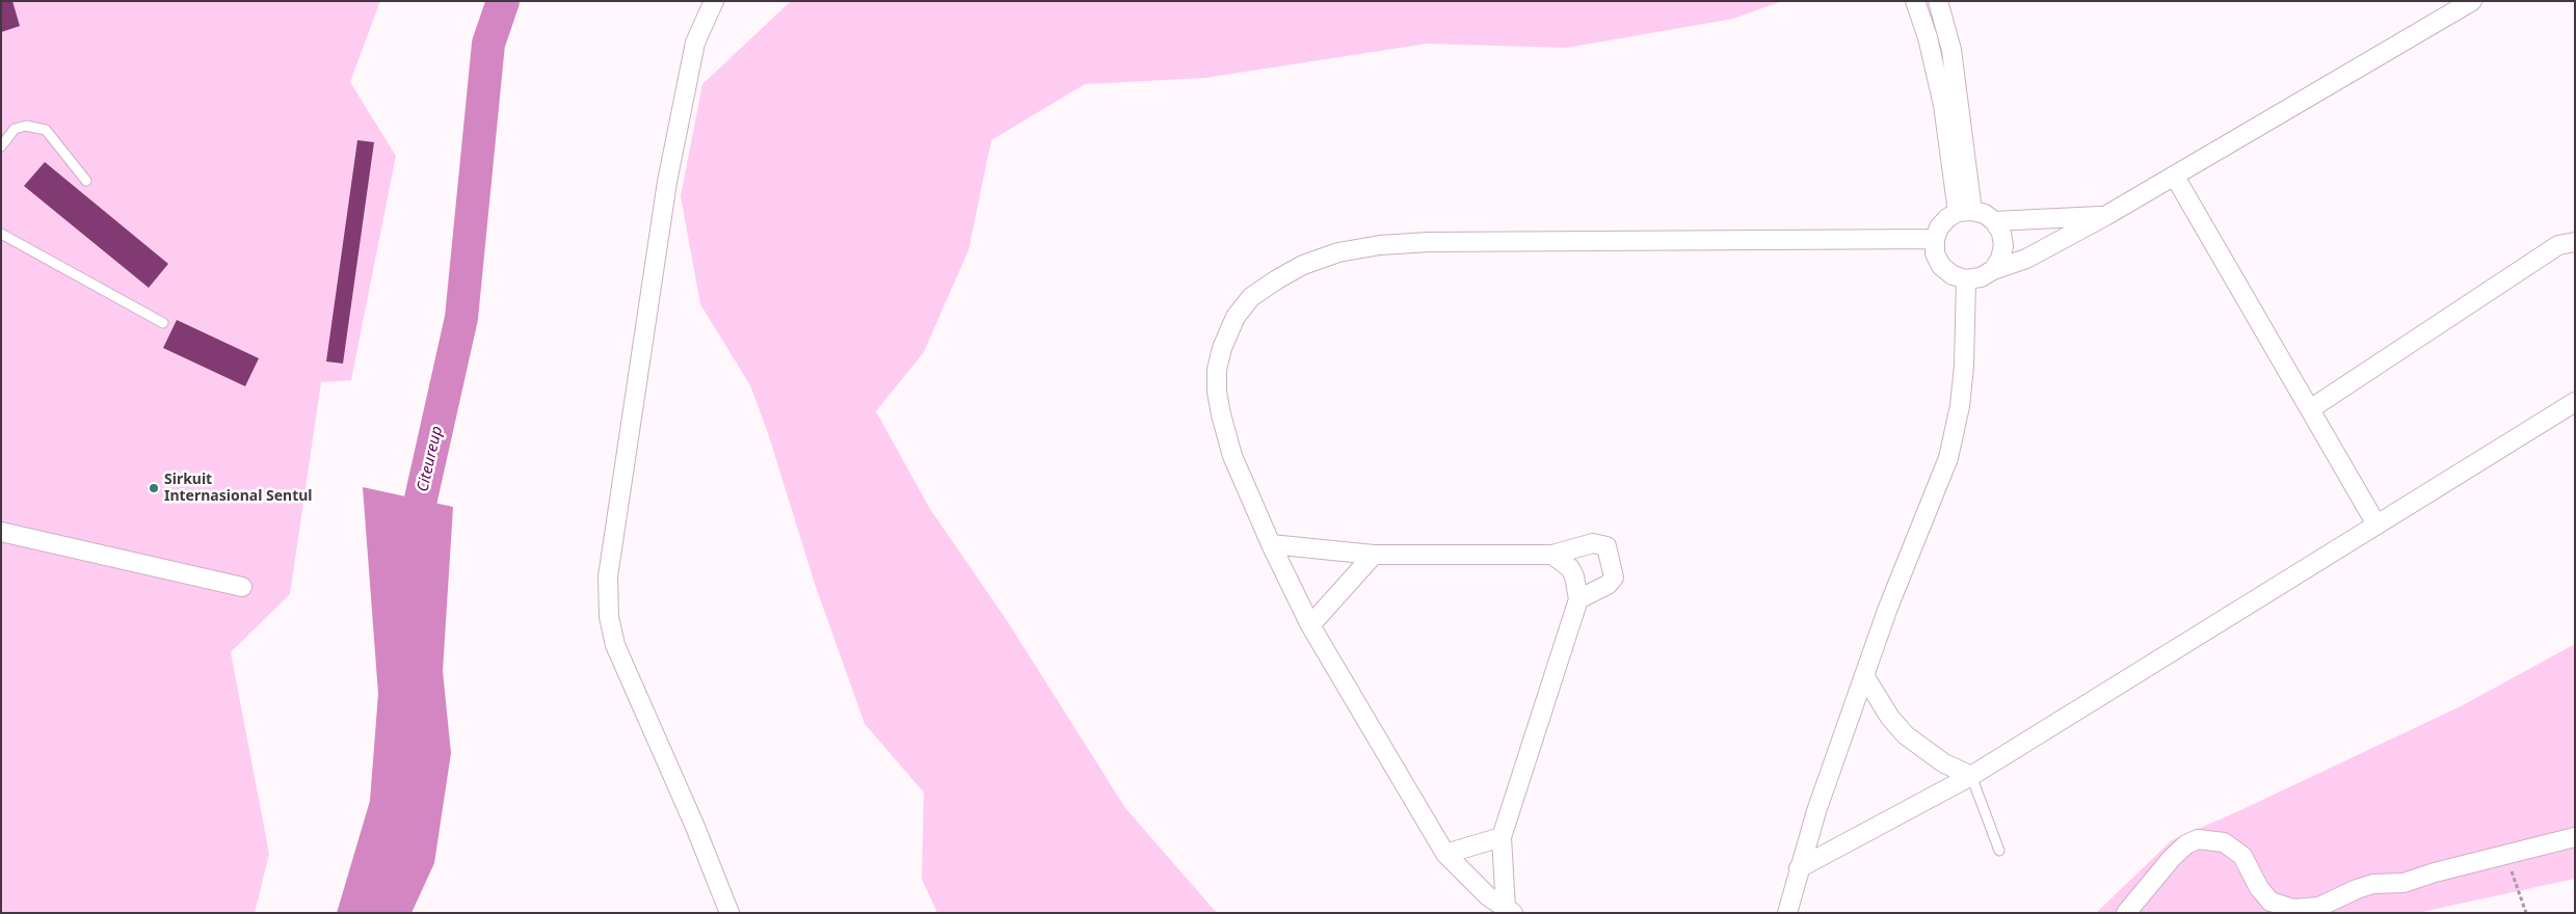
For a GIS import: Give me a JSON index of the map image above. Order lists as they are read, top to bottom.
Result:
{
  "water": ["Citeureup"],
  "places": ["Sirkuit Internasional Sentul"]
}
